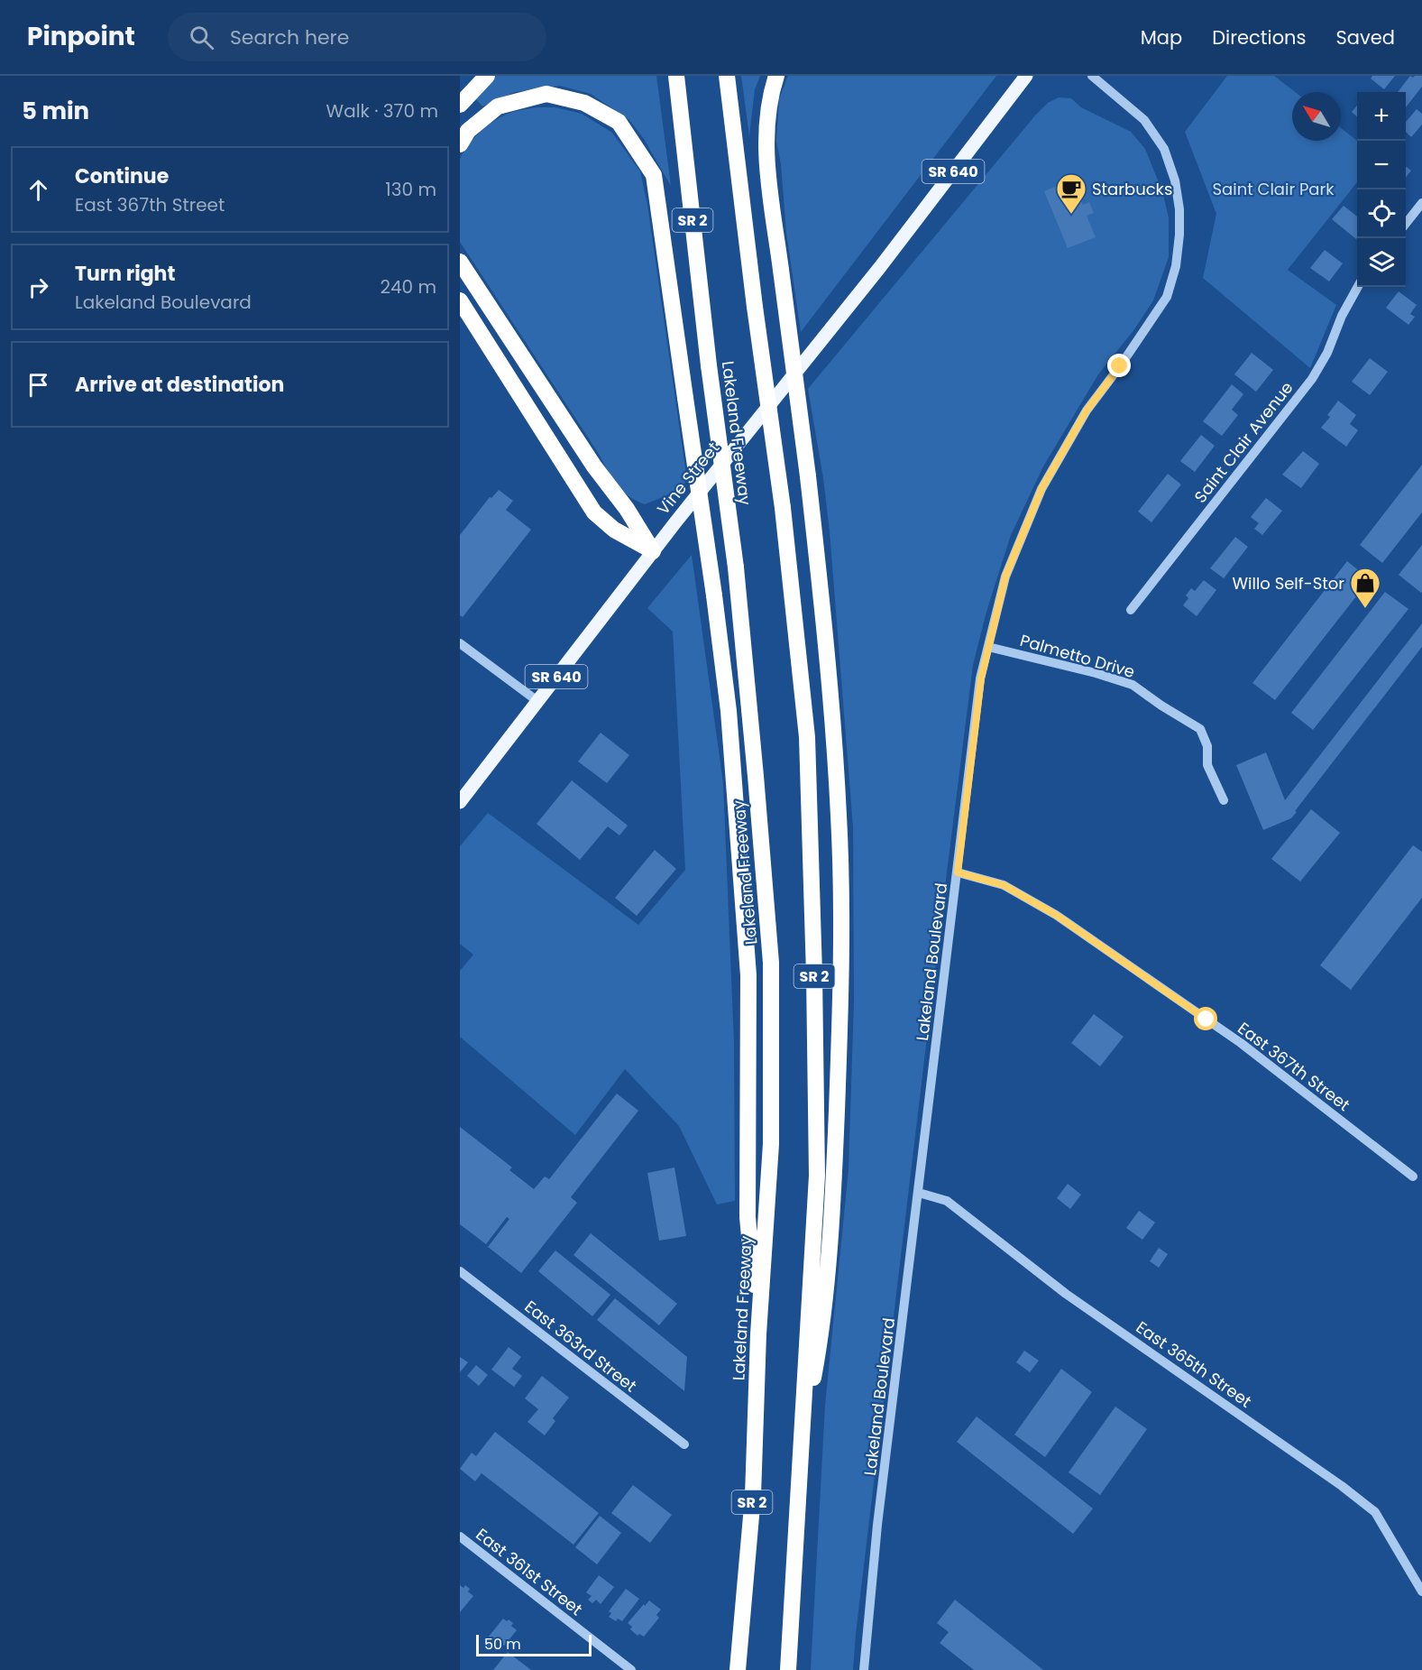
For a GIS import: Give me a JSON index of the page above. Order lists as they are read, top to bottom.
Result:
{
  "streets": {
    "highway": ["SR 2", "Lakeland Freeway"],
    "main road": ["SR 640", "Vine Street"],
    "street": [
      "Saint Clair Avenue",
      "Palmetto Drive",
      "Lakeland Boulevard",
      "East 367th Street",
      "East 363rd Street",
      "East 365th Street",
      "East 361st Street"
    ]
  },
  "crossings": [
    ["Palmetto Drive", "Lakeland Boulevard"],
    ["Lakeland Boulevard", "East 367th Street"],
    ["Lakeland Boulevard", "East 365th Street"]
  ],
  "parks": ["Saint Clair Park"],
  "places": {
    "cafe": ["Starbucks"],
    "shop": ["Willo Self-Stor"]
  },
  "scale_bar": "50 m",
  "north": "top left",
  "page": {
    "header": "Pinpoint",
    "search": "Search here",
    "nav": ["Map", "Directions", "Saved"],
    "heading": ["5 min", "Walk · 370 m"],
    "map_buttons": ["+", "−"],
    "list": [
      ["Continue", "East 367th Street", "130 m"],
      ["Turn right", "Lakeland Boulevard", "240 m"],
      "Arrive at destination"
    ],
    "scale": "50 m"
  }
}
